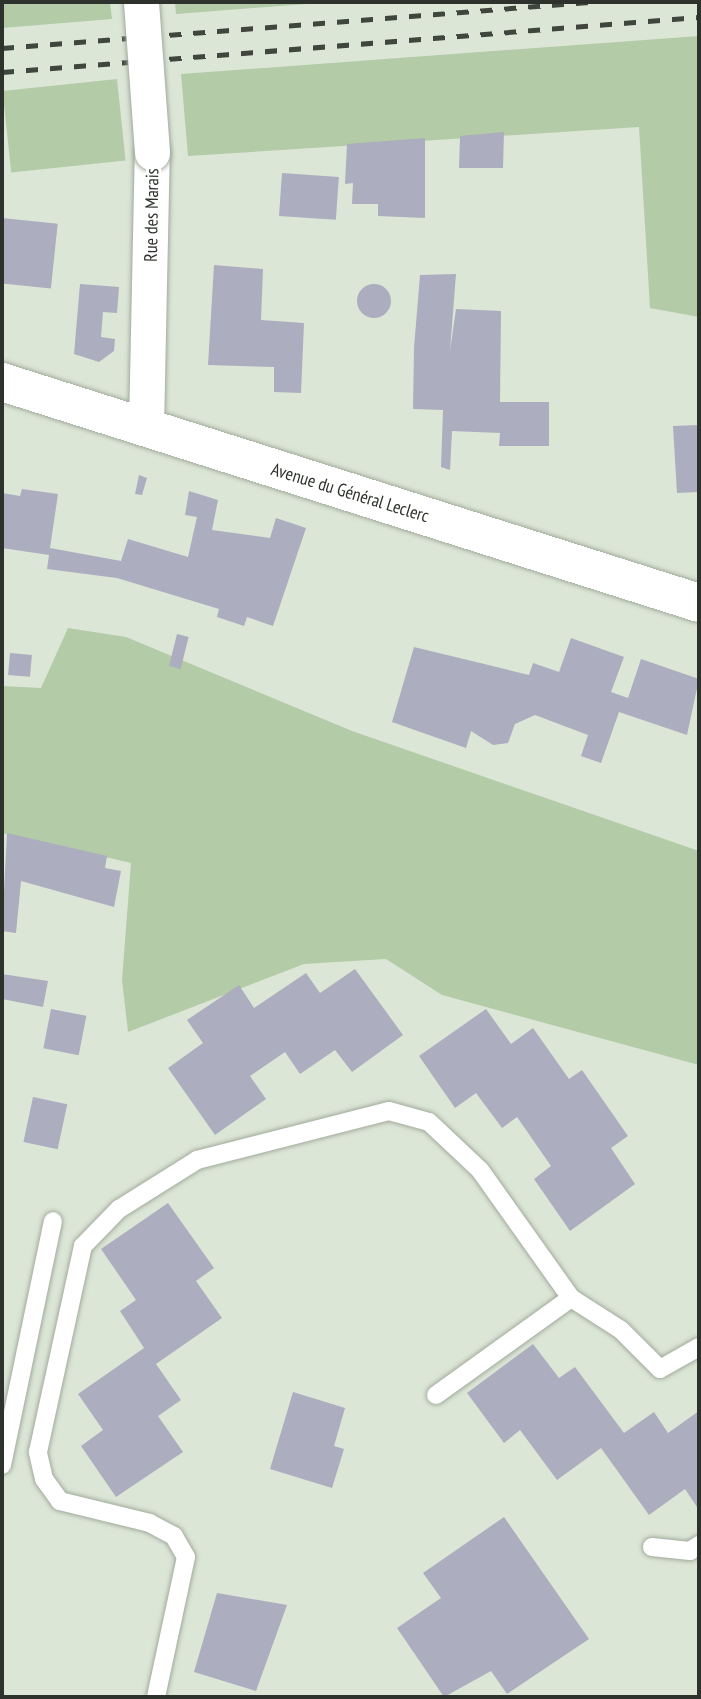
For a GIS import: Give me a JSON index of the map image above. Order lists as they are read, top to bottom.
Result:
{
  "streets": {
    "main road": ["Avenue du Général Leclerc"],
    "street": ["Rue des Marais"]
  },
  "crossings": [
    ["Rue des Marais", "Avenue du Général Leclerc"]
  ]
}
